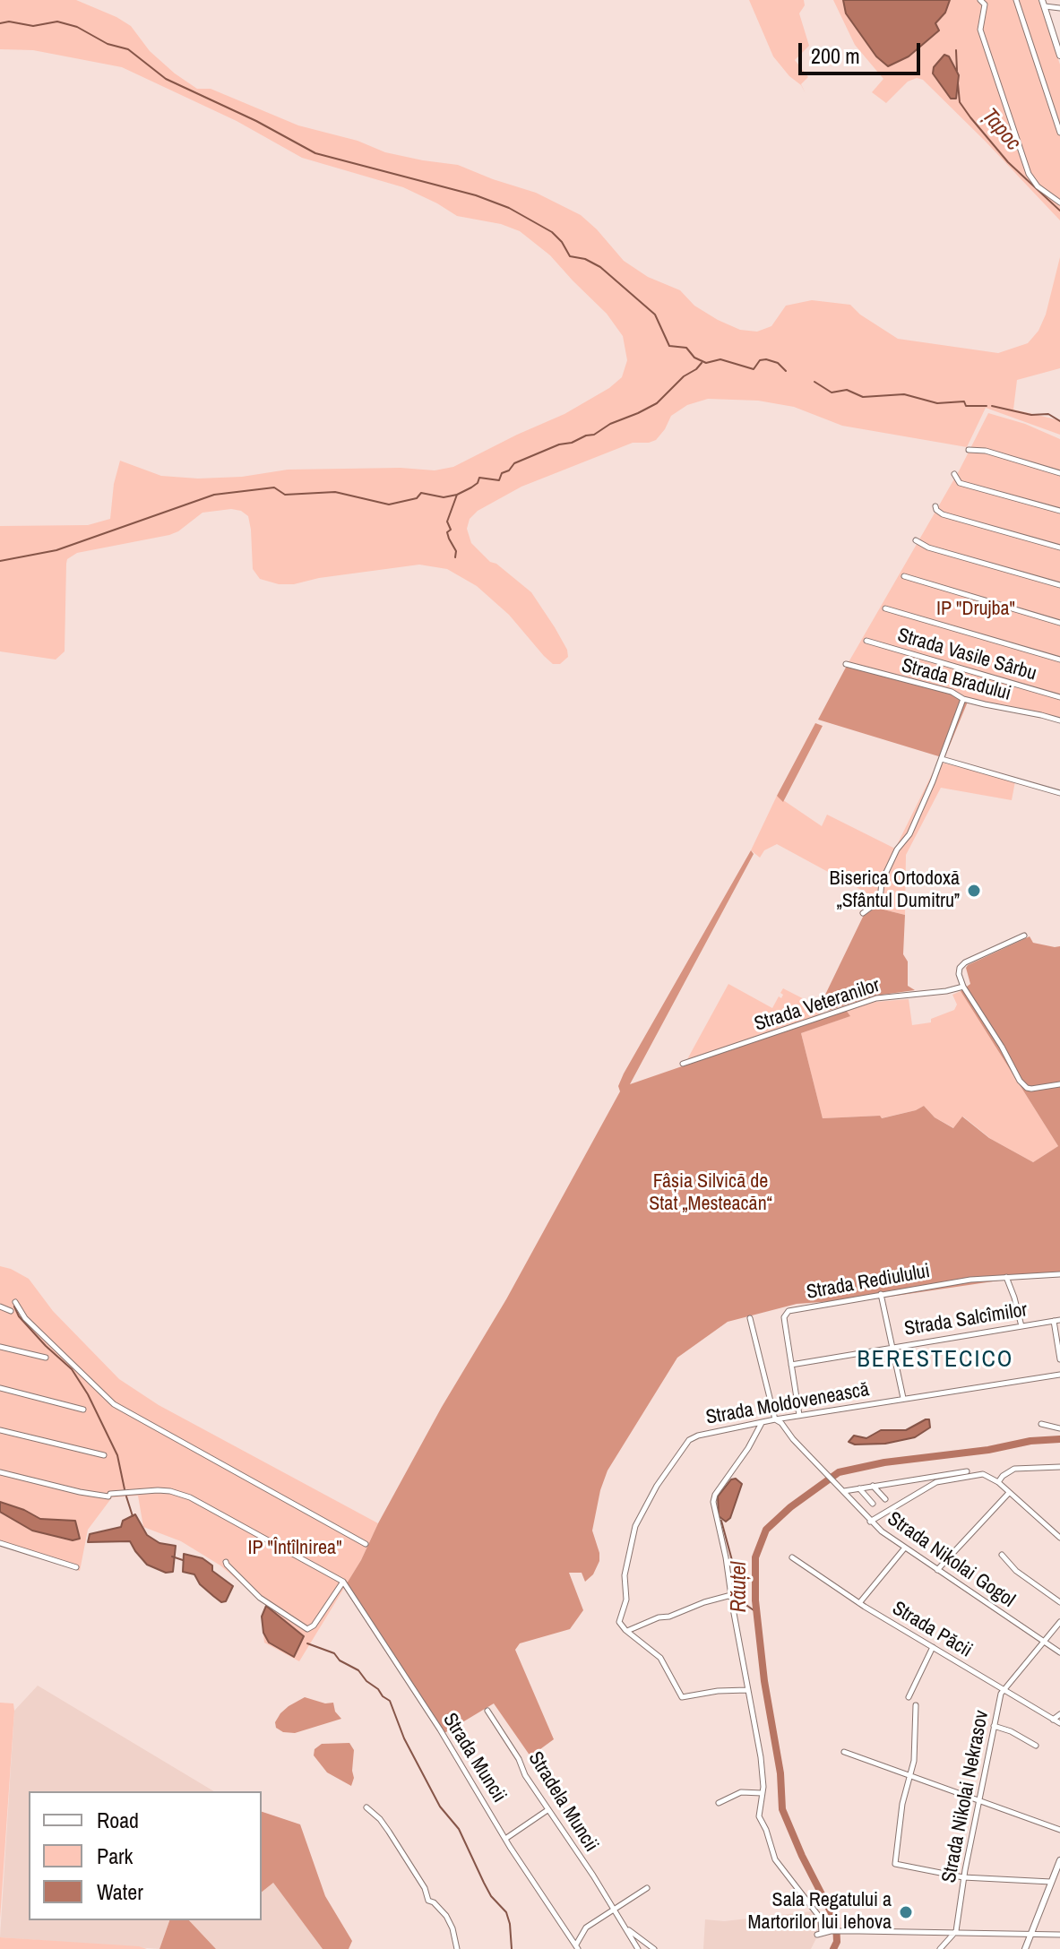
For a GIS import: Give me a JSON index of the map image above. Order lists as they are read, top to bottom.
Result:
{
  "streets": {
    "street": [
      "Strada Vasile Sârbu",
      "Strada Bradului",
      "Strada Veteranilor",
      "Strada Rediulului",
      "Strada Salcîmilor",
      "Strada Moldovenească",
      "Strada Nikolai Gogol",
      "Strada Păcii",
      "Strada Muncii",
      "Strada Nikolai Nekrasov",
      "Stradela Muncii"
    ]
  },
  "crossings": [
    ["Strada Rediulului", "Strada Salcîmilor"],
    ["Strada Rediulului", "Strada Moldovenească"],
    ["Strada Moldovenească", "Strada Nikolai Gogol"],
    ["Strada Nikolai Gogol", "Strada Nikolai Nekrasov"],
    ["Strada Păcii", "Strada Nikolai Nekrasov"]
  ],
  "districts": ["BERESTECICO"],
  "water": ["Țapoc", "Răuțel"],
  "parks": ["IP \"Drujba\"", "Fâșia Silvică de Stat „Mesteacăn“", "IP \"Întîlnirea\""],
  "places": ["Biserica Ortodoxă „Sfântul Dumitru”", "Sala Regatului a Martorilor lui Iehova"],
  "legend": ["Road", "Park", "Water"],
  "scale_bar": "200 m"
}
